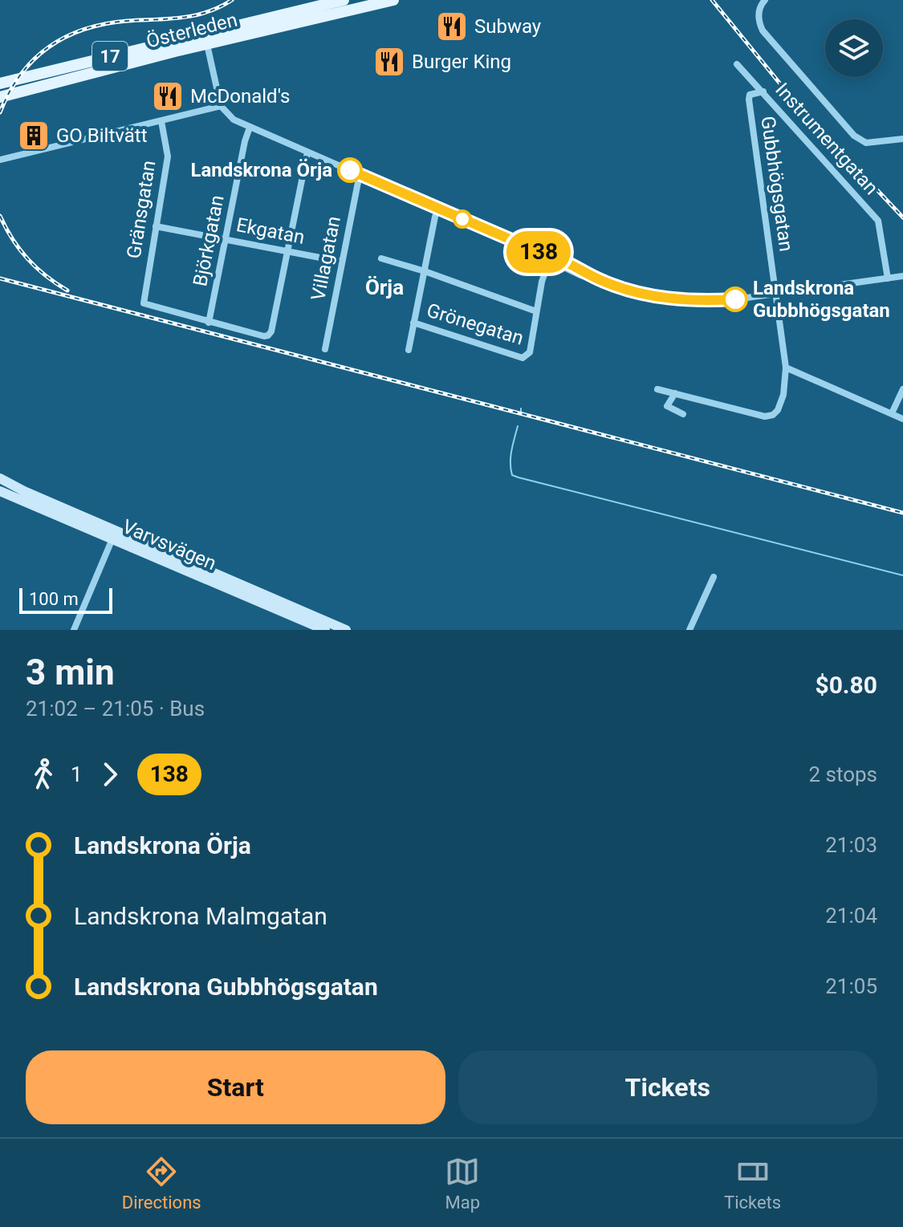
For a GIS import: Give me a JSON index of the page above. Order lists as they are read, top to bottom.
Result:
{
  "streets": {
    "main road": ["Österleden", "17", "Varvsvägen"],
    "street": [
      "Instrumentgatan",
      "Gubbhögsgatan",
      "Gränsgatan",
      "Ekgatan",
      "Björkgatan",
      "Villagatan",
      "Grönegatan"
    ]
  },
  "crossings": [
    ["Instrumentgatan", "Gubbhögsgatan"],
    ["Gränsgatan", "Ekgatan"],
    ["Gränsgatan", "Björkgatan"],
    ["Ekgatan", "Björkgatan"],
    ["Ekgatan", "Villagatan"]
  ],
  "districts": ["Örja"],
  "places": {
    "restaurant": ["Subway", "Burger King", "McDonald's"],
    "building": ["GO Biltvätt"],
    "other": ["Landskrona Örja", "Landskrona Gubbhögsgatan"]
  },
  "lines": ["bus line 138"],
  "scale_bar": "100 m",
  "page": {
    "on_map": "138",
    "scale": "100 m",
    "heading": ["3 min", "21:02 – 21:05 · Bus", "$0.80"],
    "legs": ["1", "138", "2 stops"],
    "list": [
      {
        "name": "Landskrona Örja",
        "value": "21:03"
      },
      {
        "name": "Landskrona Malmgatan",
        "value": "21:04"
      },
      {
        "name": "Landskrona Gubbhögsgatan",
        "value": "21:05"
      }
    ],
    "buttons": ["Start", "Tickets"],
    "tabs": ["Directions", "Map", "Tickets"]
  }
}
